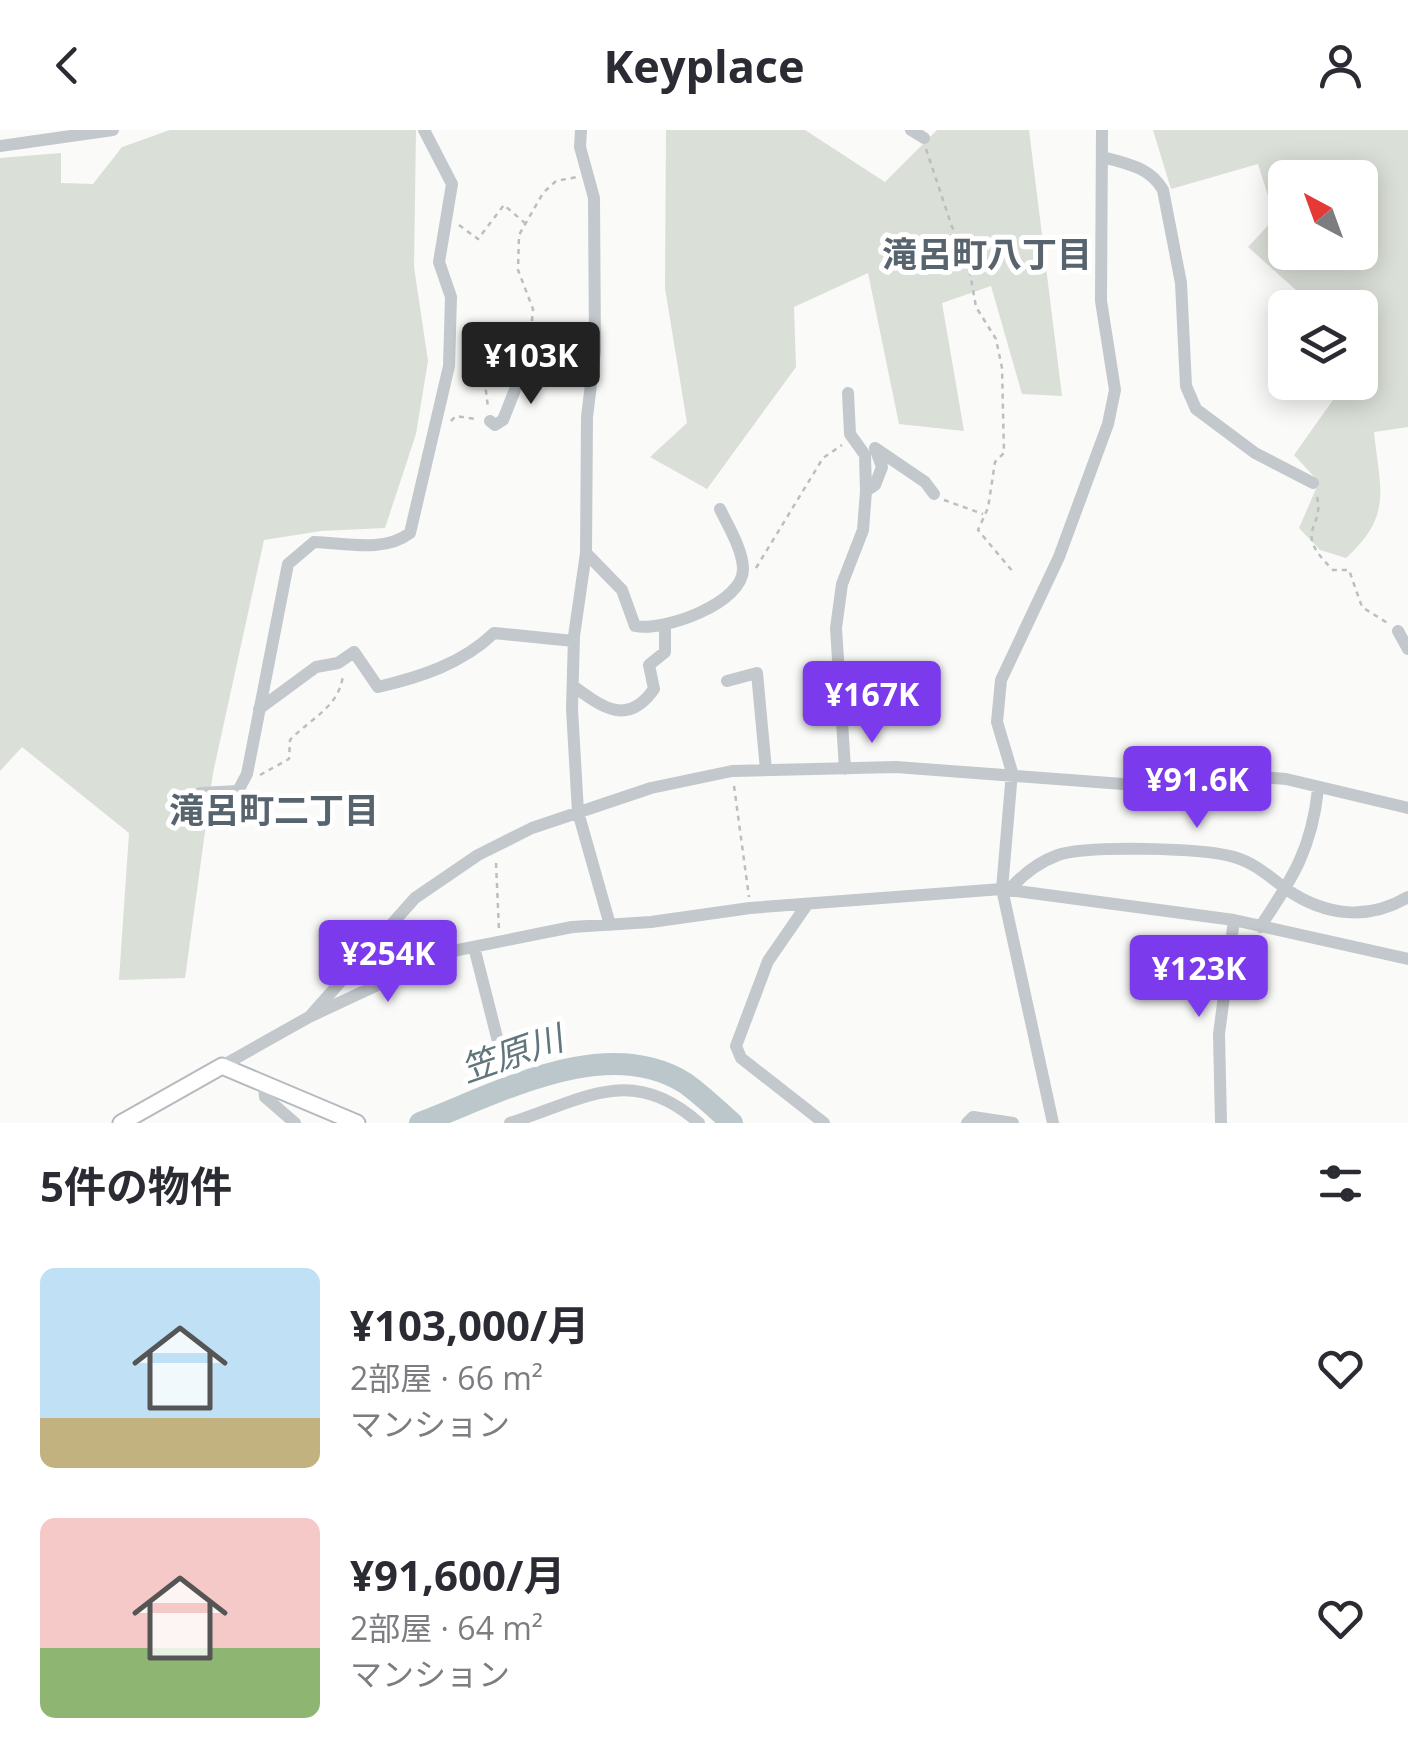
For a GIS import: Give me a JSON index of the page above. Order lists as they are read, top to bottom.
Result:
{
  "districts": ["滝呂町八丁目", "滝呂町二丁目"],
  "water": ["笠原川"],
  "north": "top left",
  "page": {
    "header": "Keyplace",
    "price": [
      "¥103K",
      "¥167K",
      "¥91.6K",
      "¥254K",
      "¥123K"
    ],
    "heading": "5件の物件",
    "list": [
      {
        "name": "¥103,000/月",
        "note": "2部屋 · 66 m² · マンション"
      },
      {
        "name": "¥91,600/月",
        "note": "2部屋 · 64 m² · マンション"
      }
    ]
  }
}
